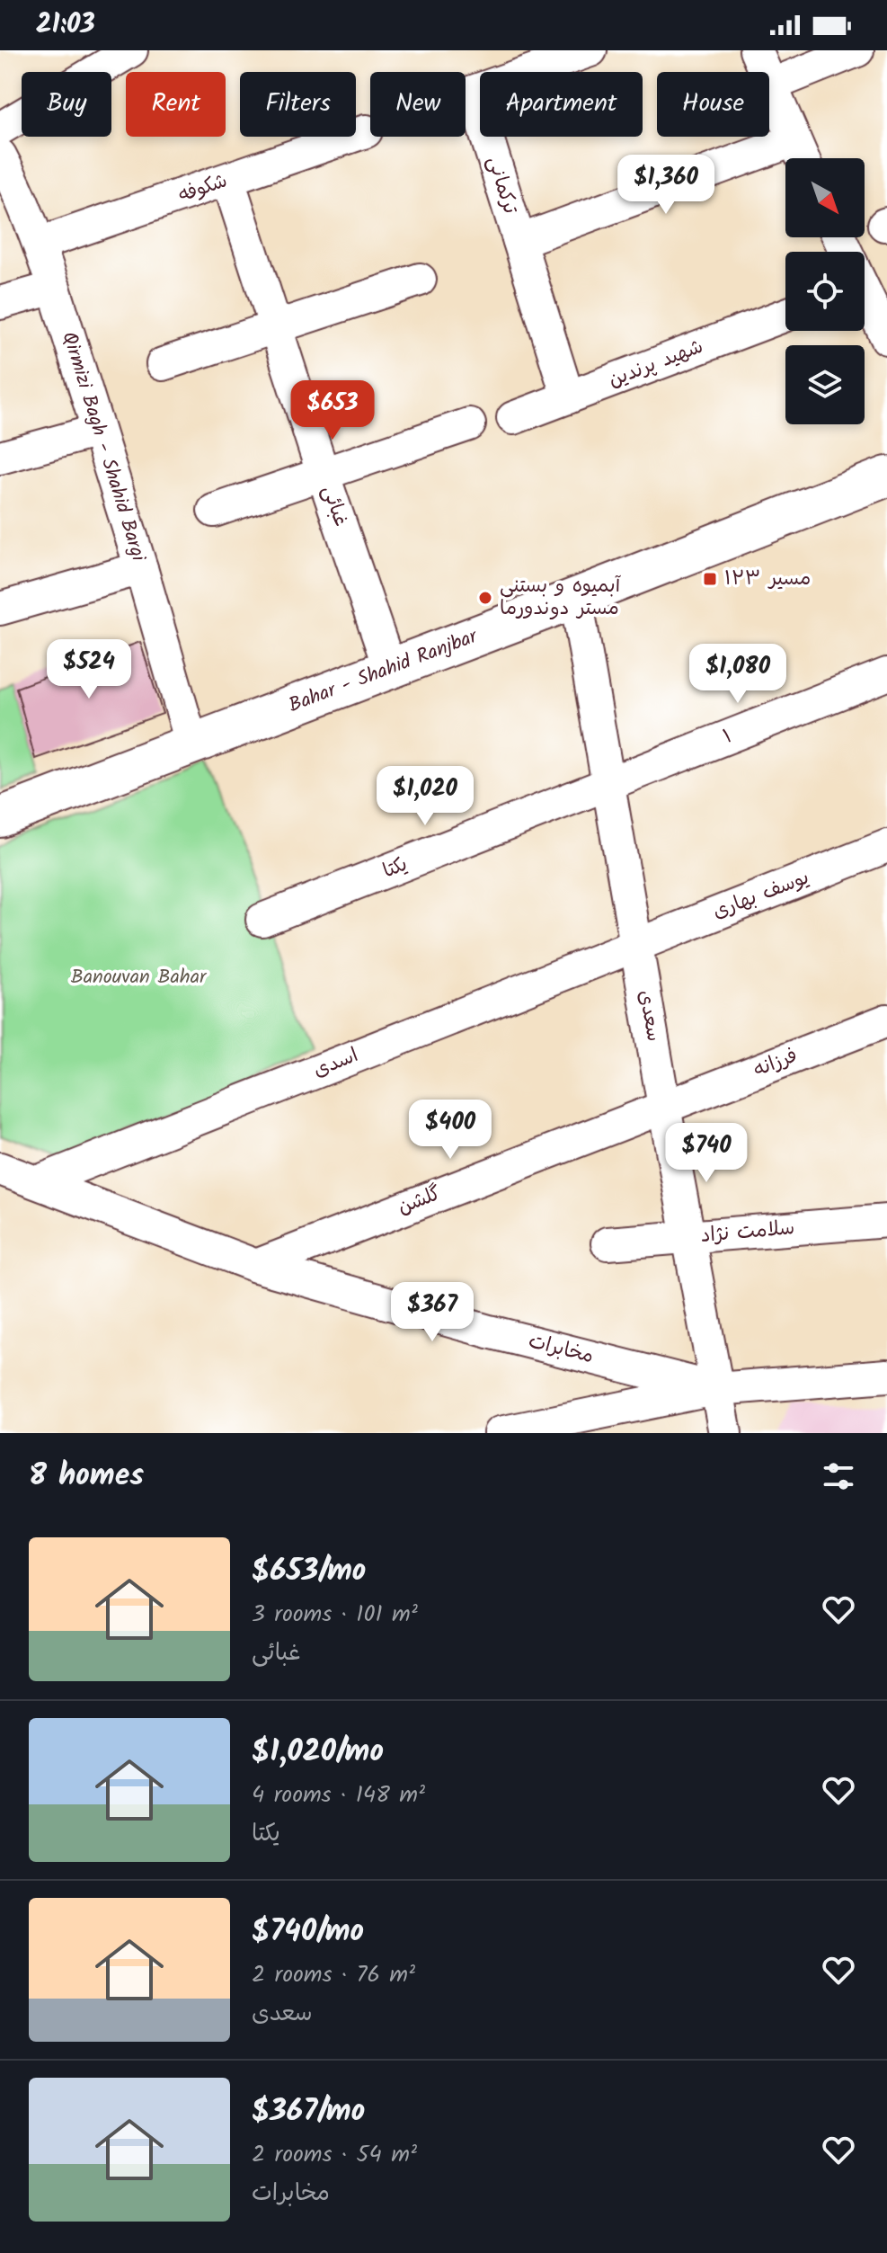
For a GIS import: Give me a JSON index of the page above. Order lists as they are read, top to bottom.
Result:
{
  "streets": {
    "main road": ["Bahar - Shahid Ranjbar"],
    "street": [
      "ترکمانی",
      "شکوفه",
      "شهید پرندین",
      "Qirmizi Bagh - Shahid Bargi",
      "غبائی",
      "۱",
      "یکتا",
      "یوسف بهاری",
      "سعدی",
      "اسدی",
      "فرزانه",
      "گلشن",
      "سلامت نژاد",
      "مخابرات"
    ]
  },
  "crossings": [
    ["ترکمانی", "شهید پرندین"],
    ["شکوفه", "Qirmizi Bagh - Shahid Bargi"],
    ["شکوفه", "غبائی"],
    ["Qirmizi Bagh - Shahid Bargi", "Bahar - Shahid Ranjbar"],
    ["غبائی", "Bahar - Shahid Ranjbar"],
    ["Bahar - Shahid Ranjbar", "سعدی"],
    ["۱", "یکتا"],
    ["۱", "سعدی"],
    ["یکتا", "سعدی"],
    ["یوسف بهاری", "سعدی"],
    ["یوسف بهاری", "اسدی"],
    ["سعدی", "اسدی"],
    ["سعدی", "فرزانه"],
    ["سعدی", "گلشن"],
    ["سعدی", "سلامت نژاد"],
    ["سعدی", "مخابرات"],
    ["اسدی", "مخابرات"],
    ["فرزانه", "گلشن"],
    ["گلشن", "مخابرات"]
  ],
  "parks": ["Banouvan Bahar"],
  "places": {
    "transit": ["مسیر ۱۲۳"],
    "other": ["آبمیوه و بستنی مستر دوندورما"]
  },
  "north": "bottom right",
  "page": {
    "status": "21:03",
    "chip": [
      "Buy",
      "Rent",
      "Filters",
      "New",
      "Apartment",
      "House"
    ],
    "price": [
      "$1,360",
      "$653",
      "$524",
      "$1,080",
      "$1,020",
      "$400",
      "$740",
      "$367"
    ],
    "heading": "8 homes",
    "list": [
      {
        "name": "$653/mo",
        "note": "3 rooms · 101 m² · غبائی"
      },
      {
        "name": "$1,020/mo",
        "note": "4 rooms · 148 m² · یکتا"
      },
      {
        "name": "$740/mo",
        "note": "2 rooms · 76 m² · سعدی"
      },
      {
        "name": "$367/mo",
        "note": "2 rooms · 54 m² · مخابرات"
      }
    ]
  }
}
